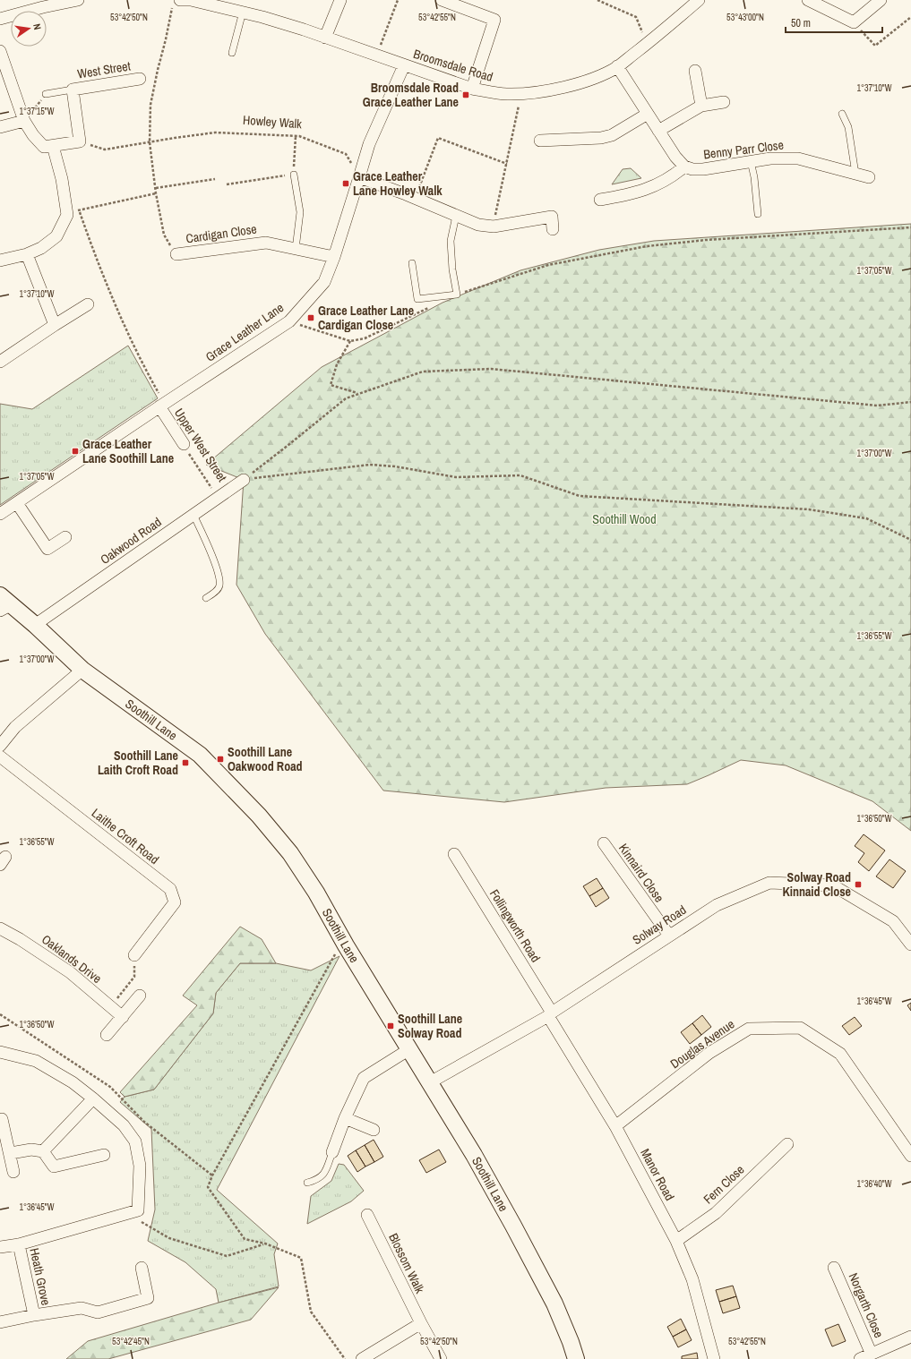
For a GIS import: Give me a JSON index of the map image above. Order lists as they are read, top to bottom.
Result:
{
  "streets": {
    "main road": ["Soothill Lane"],
    "street": [
      "Broomsdale Road",
      "West Street",
      "Benny Parr Close",
      "Cardigan Close",
      "Grace Leather Lane",
      "Upper West Street",
      "Oakwood Road",
      "Laithe Croft Road",
      "Kinnaird Close",
      "Solway Road",
      "Follingworth Road",
      "Oaklands Drive",
      "Douglas Avenue",
      "Manor Road",
      "Fern Close",
      "Blossom Walk",
      "Heath Grove",
      "Norgarth Close"
    ],
    "path": ["Howley Walk"]
  },
  "crossings": [
    ["Broomsdale Road", "Grace Leather Lane"],
    ["Howley Walk", "Grace Leather Lane"],
    ["Cardigan Close", "Grace Leather Lane"],
    ["Grace Leather Lane", "Upper West Street"],
    ["Upper West Street", "Oakwood Road"],
    ["Oakwood Road", "Soothill Lane"],
    ["Soothill Lane", "Solway Road"],
    ["Kinnaird Close", "Solway Road"],
    ["Solway Road", "Follingworth Road"],
    ["Solway Road", "Manor Road"],
    ["Follingworth Road", "Manor Road"],
    ["Douglas Avenue", "Manor Road"],
    ["Manor Road", "Fern Close"]
  ],
  "parks": ["Soothill Wood"],
  "places": {
    "transit": [
      "Broomsdale Road Grace Leather Lane",
      "Grace Leather Lane Howley Walk",
      "Grace Leather Lane Cardigan Close",
      "Grace Leather Lane Soothill Lane",
      "Soothill Lane Oakwood Road",
      "Soothill Lane Laith Croft Road",
      "Solway Road Kinnaid Close",
      "Soothill Lane Solway Road"
    ]
  },
  "scale_bar": "50 m",
  "north": "right",
  "coordinates": [
    "53°42'50\"N",
    "53°42'55\"N",
    "53°43'00\"N",
    "1°37'10\"W",
    "1°37'15\"W",
    "1°37'05\"W",
    "1°37'00\"W",
    "1°36'55\"W",
    "1°36'50\"W",
    "1°36'45\"W",
    "1°36'40\"W",
    "53°42'45\"N"
  ]
}
